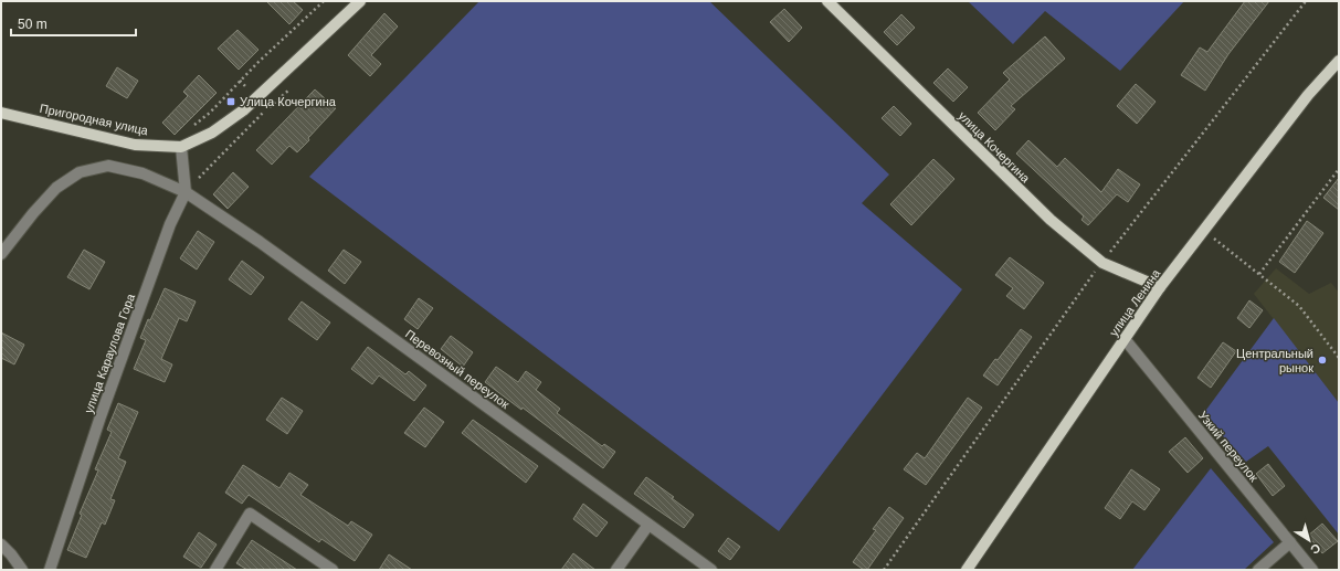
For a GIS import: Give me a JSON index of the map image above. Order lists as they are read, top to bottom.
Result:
{
  "streets": {
    "main road": ["Пригородная улица", "улица Кочергина", "улица Ленина"],
    "street": ["улица Караулова Гора", "Перевозный переулок", "Узкий переулок"]
  },
  "crossings": [
    ["улица Кочергина", "улица Ленина"],
    ["улица Ленина", "Узкий переулок"],
    ["улица Караулова Гора", "Перевозный переулок"]
  ],
  "places": {
    "transit": ["Улица Кочергина"],
    "other": ["Центральный рынок"]
  },
  "scale_bar": "50 m",
  "north": "bottom right"
}
